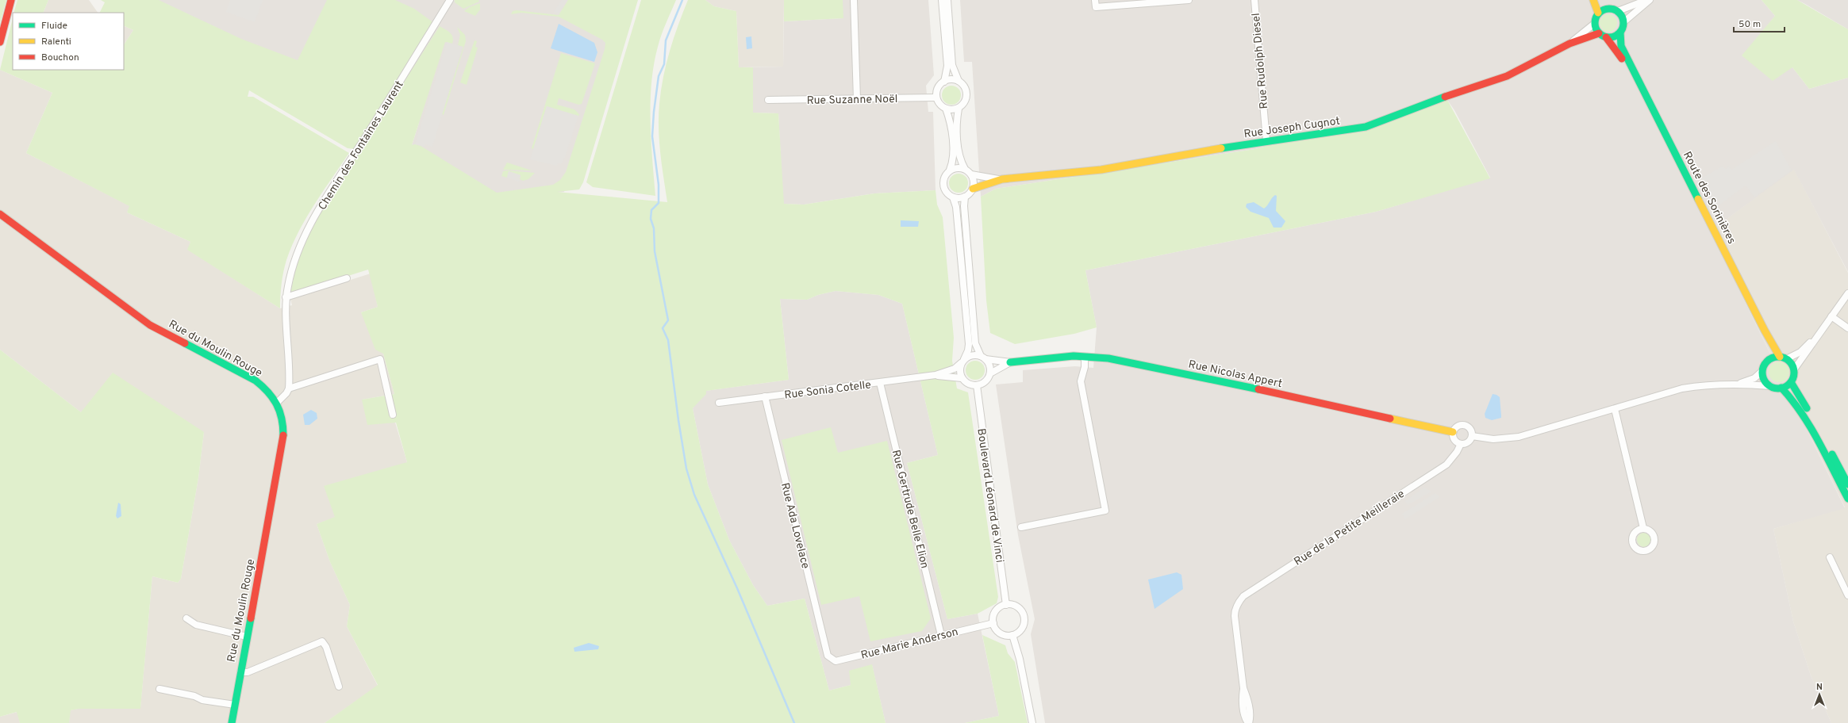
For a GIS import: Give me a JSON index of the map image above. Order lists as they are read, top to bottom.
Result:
{
  "streets": {
    "street": [
      "Rue Rudolph Diesel",
      "Rue Suzanne Noël",
      "Rue Joseph Cugnot",
      "Chemin des Fontaines Laurent",
      "Route des Sorinières",
      "Rue du Moulin Rouge",
      "Rue Nicolas Appert",
      "Rue Sonia Cotelle",
      "Boulevard Léonard de Vinci",
      "Rue Gertrude Belle Elion",
      "Rue Ada Lovelace",
      "Rue de la Petite Meilleraie",
      "Rue Marie Anderson"
    ]
  },
  "crossings": [
    ["Rue Rudolph Diesel", "Rue Joseph Cugnot"],
    ["Rue Joseph Cugnot", "Route des Sorinières"],
    ["Rue Nicolas Appert", "Rue de la Petite Meilleraie"],
    ["Rue Sonia Cotelle", "Rue Gertrude Belle Elion"],
    ["Rue Sonia Cotelle", "Rue Ada Lovelace"],
    ["Boulevard Léonard de Vinci", "Rue Marie Anderson"],
    ["Rue Gertrude Belle Elion", "Rue Marie Anderson"],
    ["Rue Ada Lovelace", "Rue Marie Anderson"]
  ],
  "legend": ["Fluide", "Ralenti", "Bouchon"],
  "scale_bar": "50 m",
  "north": "top"
}
